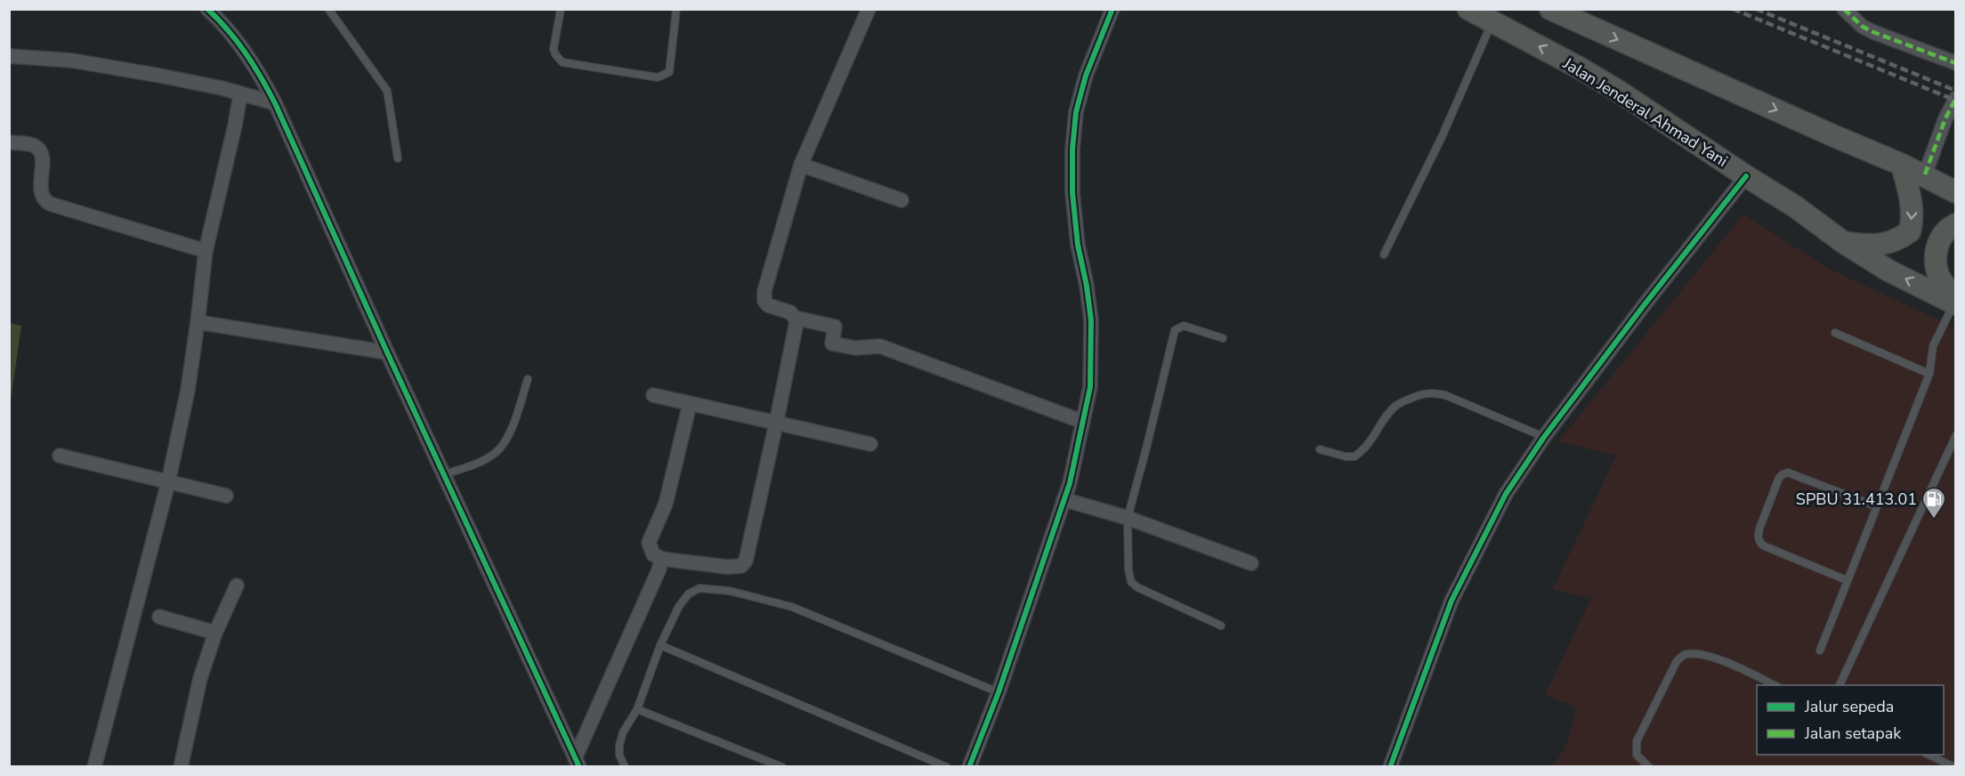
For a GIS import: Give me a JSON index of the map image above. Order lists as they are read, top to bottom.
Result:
{
  "streets": {
    "highway": ["Jalan Jenderal Ahmad Yani"]
  },
  "places": {
    "fuel station": ["SPBU 31.413.01"]
  },
  "legend": ["Jalur sepeda", "Jalan setapak"]
}
